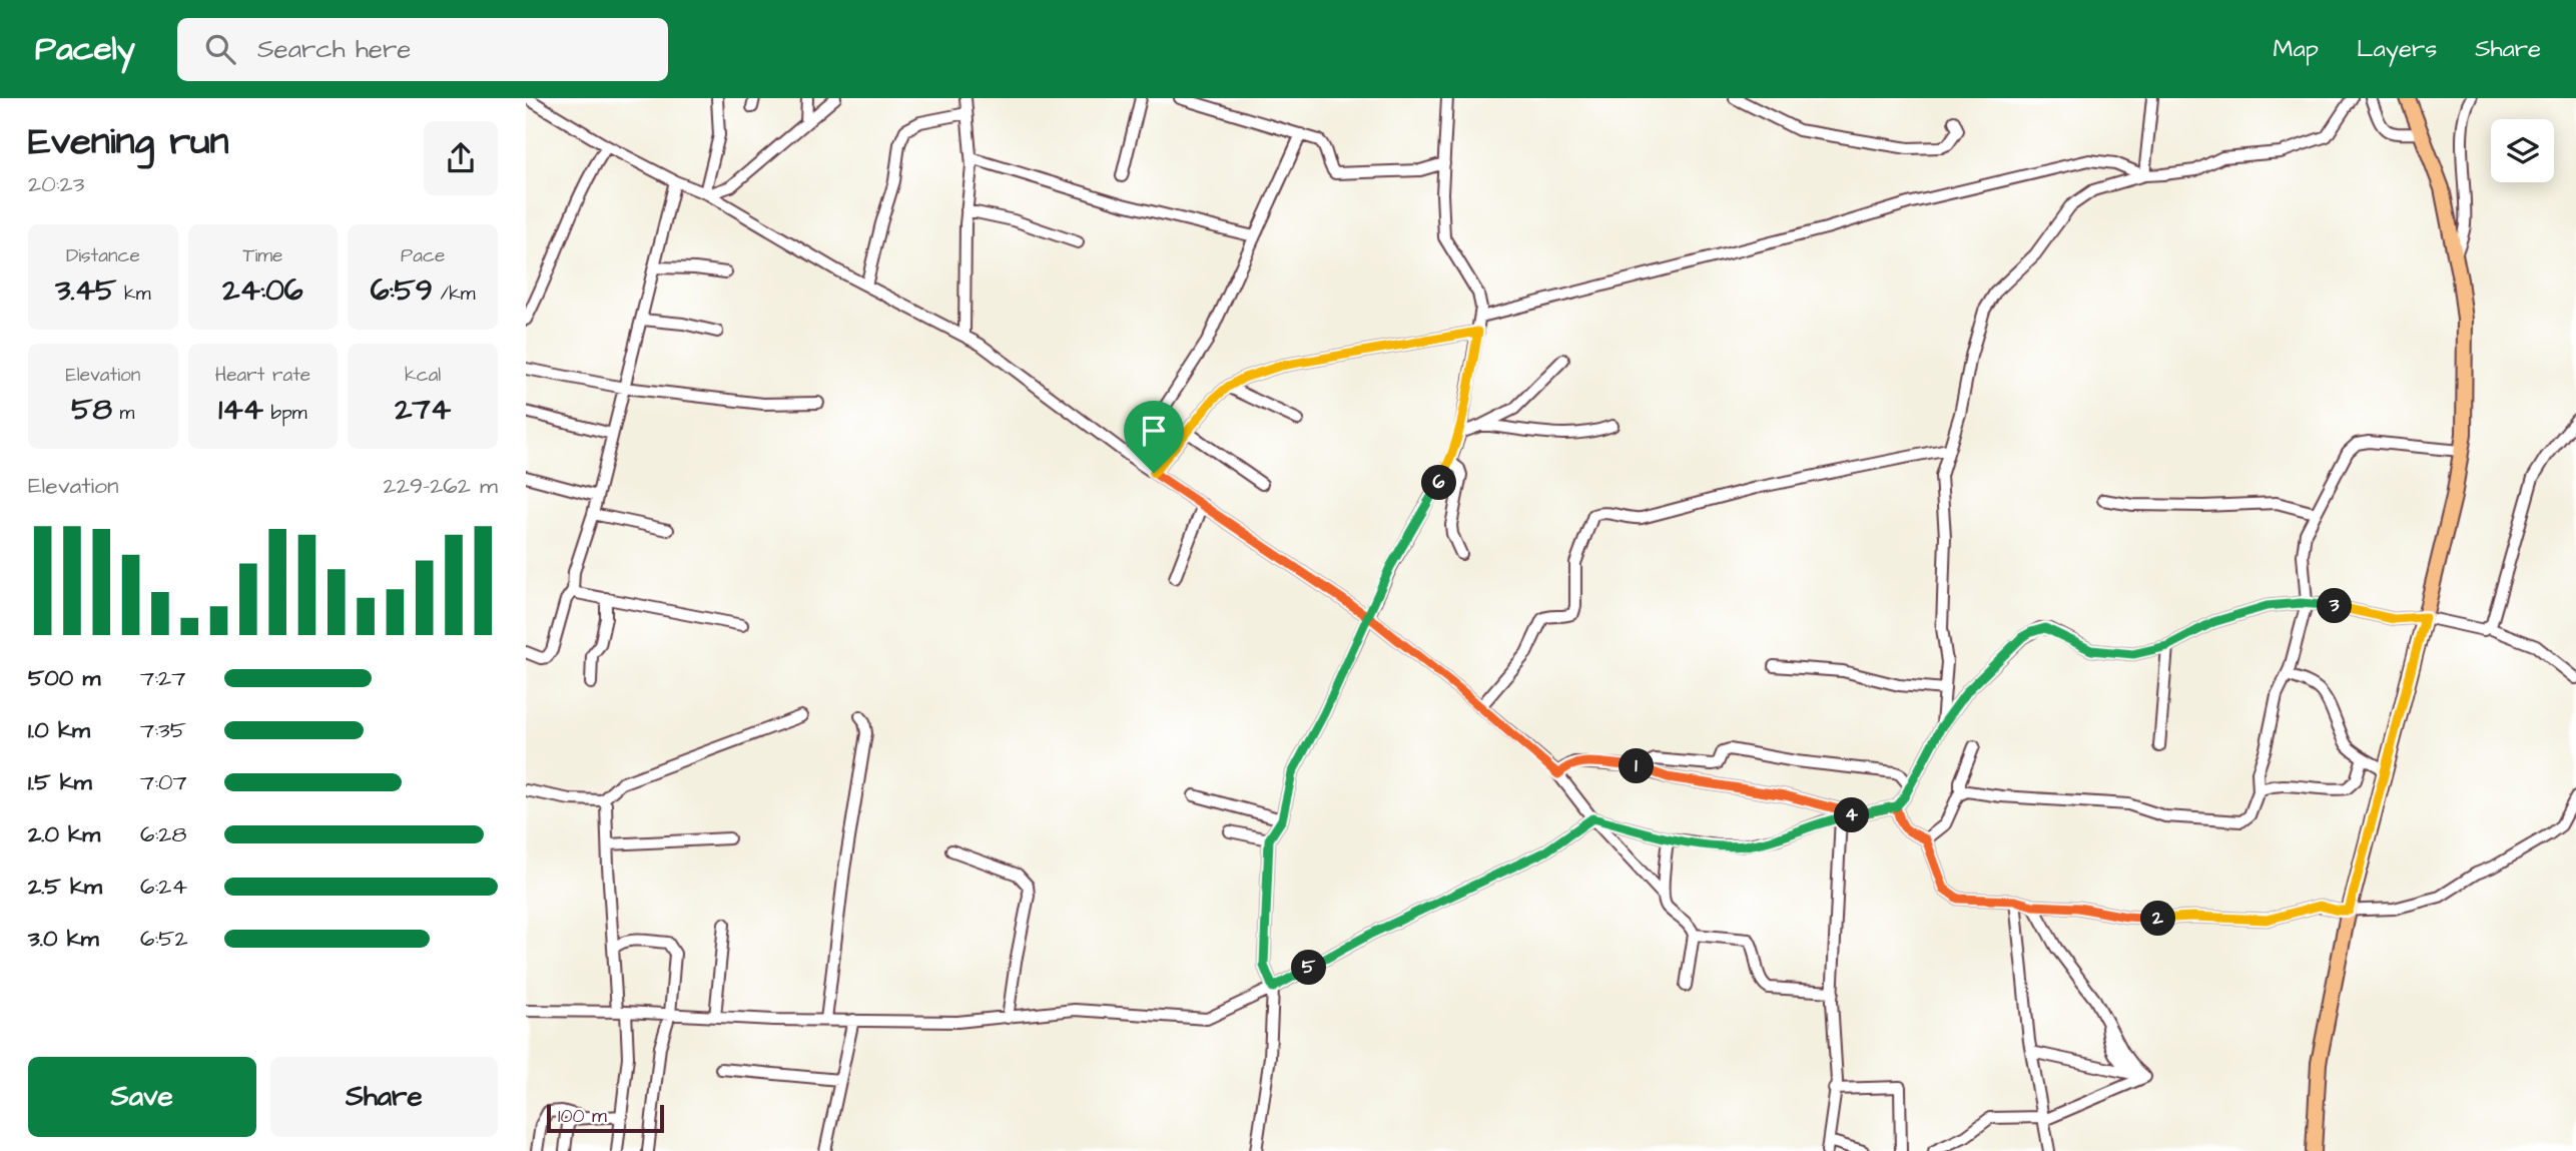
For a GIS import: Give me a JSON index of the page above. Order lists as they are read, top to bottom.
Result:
{
  "scale_bar": "100 m",
  "page": {
    "header": "Pacely",
    "search": "Search here",
    "nav": ["Map", "Layers", "Share"],
    "heading": ["Evening run", "20:23"],
    "stats": [
      ["Distance", "3.45 km"],
      ["Time", "24:06"],
      ["Pace", "6:59 /km"],
      ["Elevation", "58 m"],
      ["Heart rate", "144 bpm"],
      ["kcal", "274"]
    ],
    "chart": ["Elevation", "229–262 m"],
    "pins": [
      "6",
      "3",
      "1",
      "4",
      "2",
      "5"
    ],
    "list": [
      {
        "name": "500 m",
        "note": "7:27"
      },
      {
        "name": "1.0 km",
        "note": "7:35"
      },
      {
        "name": "1.5 km",
        "note": "7:07"
      },
      {
        "name": "2.0 km",
        "note": "6:28"
      },
      {
        "name": "2.5 km",
        "note": "6:24"
      },
      {
        "name": "3.0 km",
        "note": "6:52"
      }
    ],
    "buttons": ["Save", "Share"],
    "scale": "100 m"
  }
}
